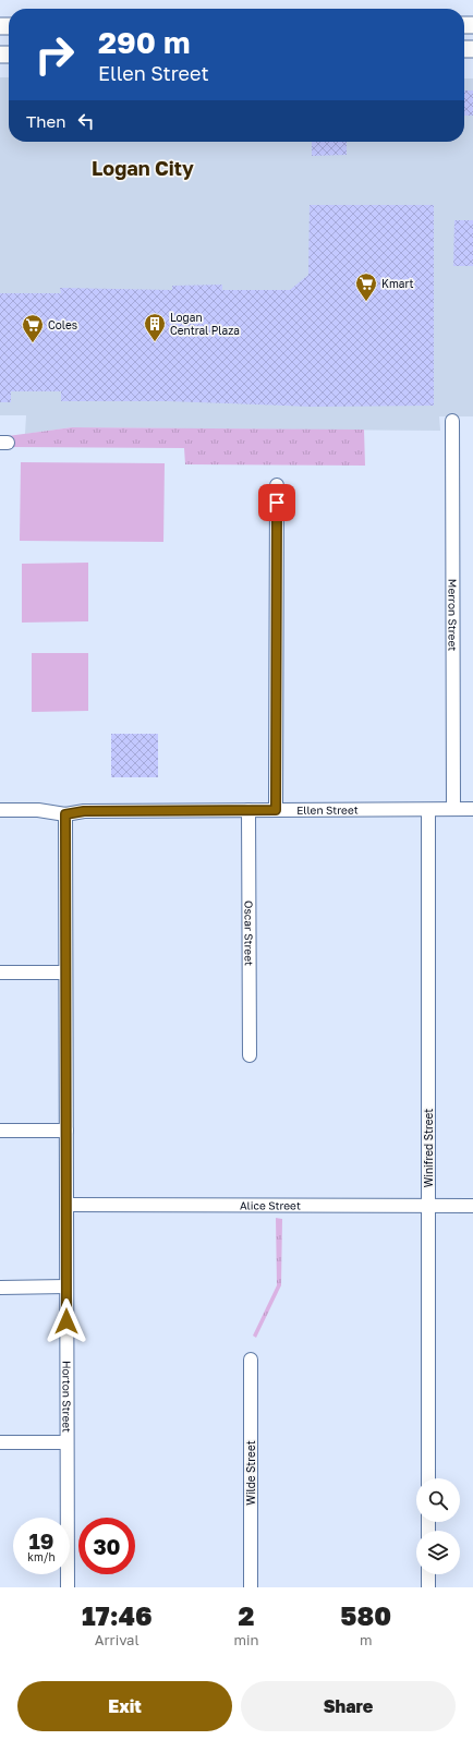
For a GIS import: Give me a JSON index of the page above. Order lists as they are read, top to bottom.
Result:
{
  "streets": {
    "street": [
      "Merron Street",
      "Ellen Street",
      "Oscar Street",
      "Winifred Street",
      "Alice Street",
      "Horton Street",
      "Wilde Street"
    ]
  },
  "crossings": [
    ["Merron Street", "Ellen Street"],
    ["Ellen Street", "Oscar Street"],
    ["Ellen Street", "Winifred Street"],
    ["Ellen Street", "Horton Street"],
    ["Winifred Street", "Alice Street"],
    ["Alice Street", "Horton Street"]
  ],
  "districts": ["Logan City"],
  "places": {
    "supermarket": ["Kmart", "Coles"],
    "building": ["Logan Central Plaza"]
  },
  "page": {
    "turn": ["290 m", "Ellen Street"],
    "then": "Then",
    "speed": "19 km/h",
    "limit": "30",
    "eta": [
      "17:46",
      "Arrival",
      "2",
      "min",
      "580",
      "m"
    ],
    "buttons": ["Exit", "Share"]
  }
}
